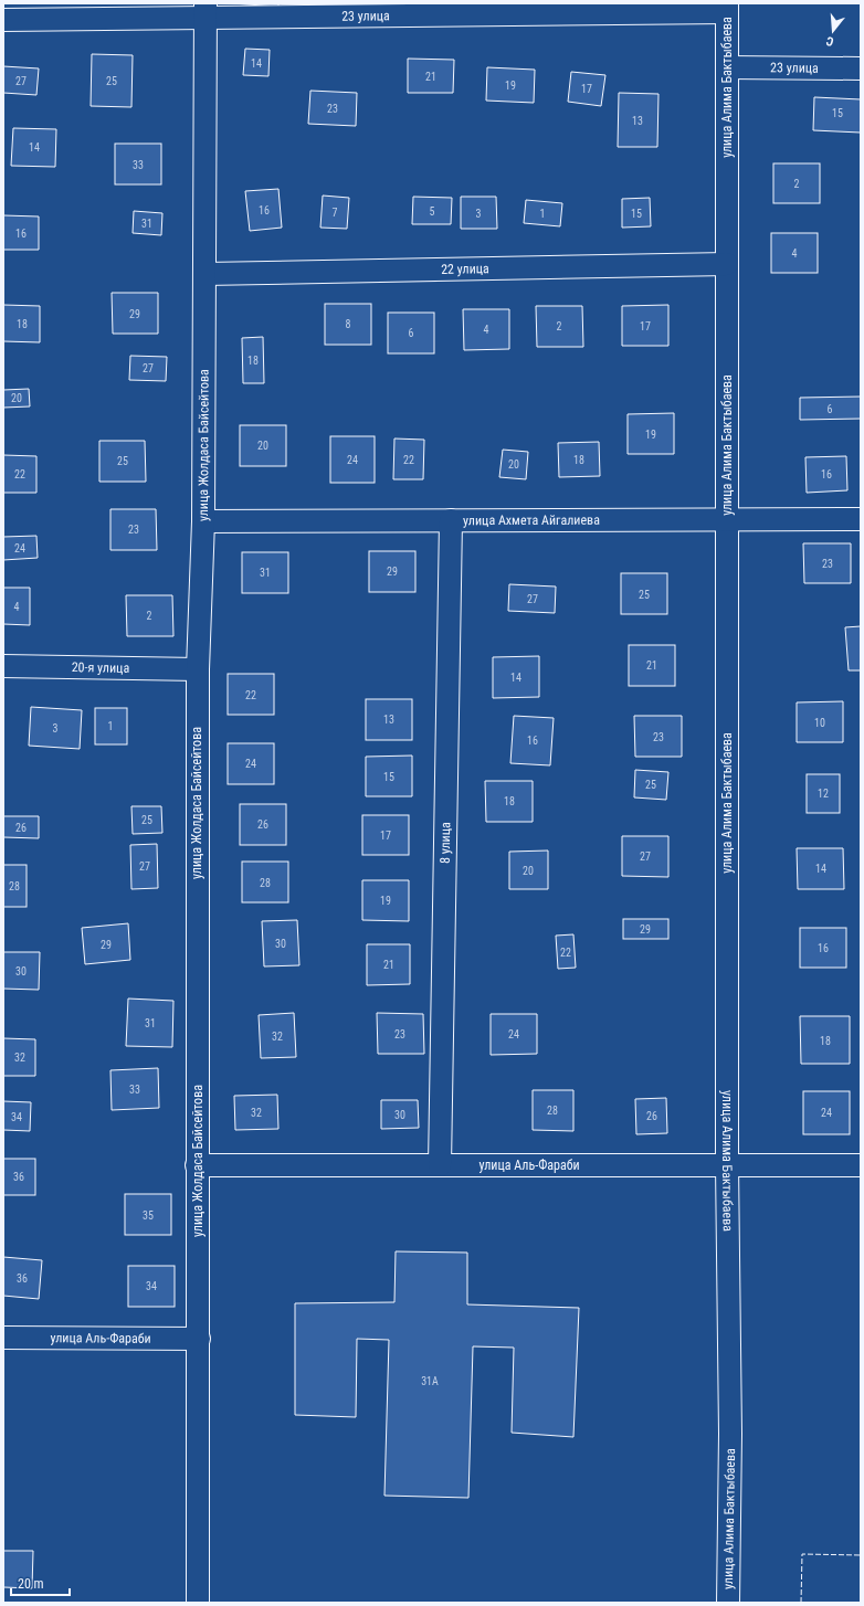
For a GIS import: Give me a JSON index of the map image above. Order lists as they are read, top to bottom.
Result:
{
  "streets": {
    "street": [
      "23 улица",
      "улица Алима Бактыбаева",
      "22 улица",
      "улица Жолдаса Байсейтова",
      "улица Ахмета Айгалиева",
      "20-я улица",
      "8 улица",
      "улица Аль-Фараби"
    ]
  },
  "crossings": [
    ["23 улица", "улица Алима Бактыбаева"],
    ["23 улица", "улица Жолдаса Байсейтова"],
    ["улица Алима Бактыбаева", "22 улица"],
    ["улица Алима Бактыбаева", "улица Ахмета Айгалиева"],
    ["улица Алима Бактыбаева", "улица Аль-Фараби"],
    ["22 улица", "улица Жолдаса Байсейтова"],
    ["улица Жолдаса Байсейтова", "улица Ахмета Айгалиева"],
    ["улица Жолдаса Байсейтова", "20-я улица"],
    ["улица Жолдаса Байсейтова", "улица Аль-Фараби"],
    ["улица Ахмета Айгалиева", "8 улица"],
    ["8 улица", "улица Аль-Фараби"]
  ],
  "house_numbers": [
    "14",
    "21",
    "27",
    "25",
    "19",
    "17",
    "23",
    "15",
    "13",
    "14",
    "33",
    "2",
    "16",
    "5",
    "7",
    "3",
    "1",
    "15",
    "31",
    "16",
    "4",
    "29",
    "18",
    "8",
    "2",
    "17",
    "4",
    "6",
    "18",
    "27",
    "20",
    "6",
    "19",
    "20",
    "24",
    "22",
    "18",
    "25",
    "20",
    "22",
    "16",
    "23",
    "24",
    "23",
    "29",
    "31",
    "25",
    "27",
    "4",
    "2",
    "21",
    "14",
    "22",
    "13",
    "10",
    "1",
    "3",
    "23",
    "16",
    "24",
    "15",
    "25",
    "12",
    "18",
    "25",
    "26",
    "26",
    "17",
    "27",
    "27",
    "14",
    "20",
    "28",
    "28",
    "19",
    "29",
    "30",
    "29",
    "16",
    "22",
    "21",
    "30",
    "31",
    "23",
    "24",
    "32",
    "18",
    "32",
    "33",
    "28",
    "32",
    "24",
    "30",
    "26",
    "34",
    "36",
    "35",
    "36",
    "34",
    "31А"
  ],
  "scale_bar": "20 m",
  "north": "bottom"
}
